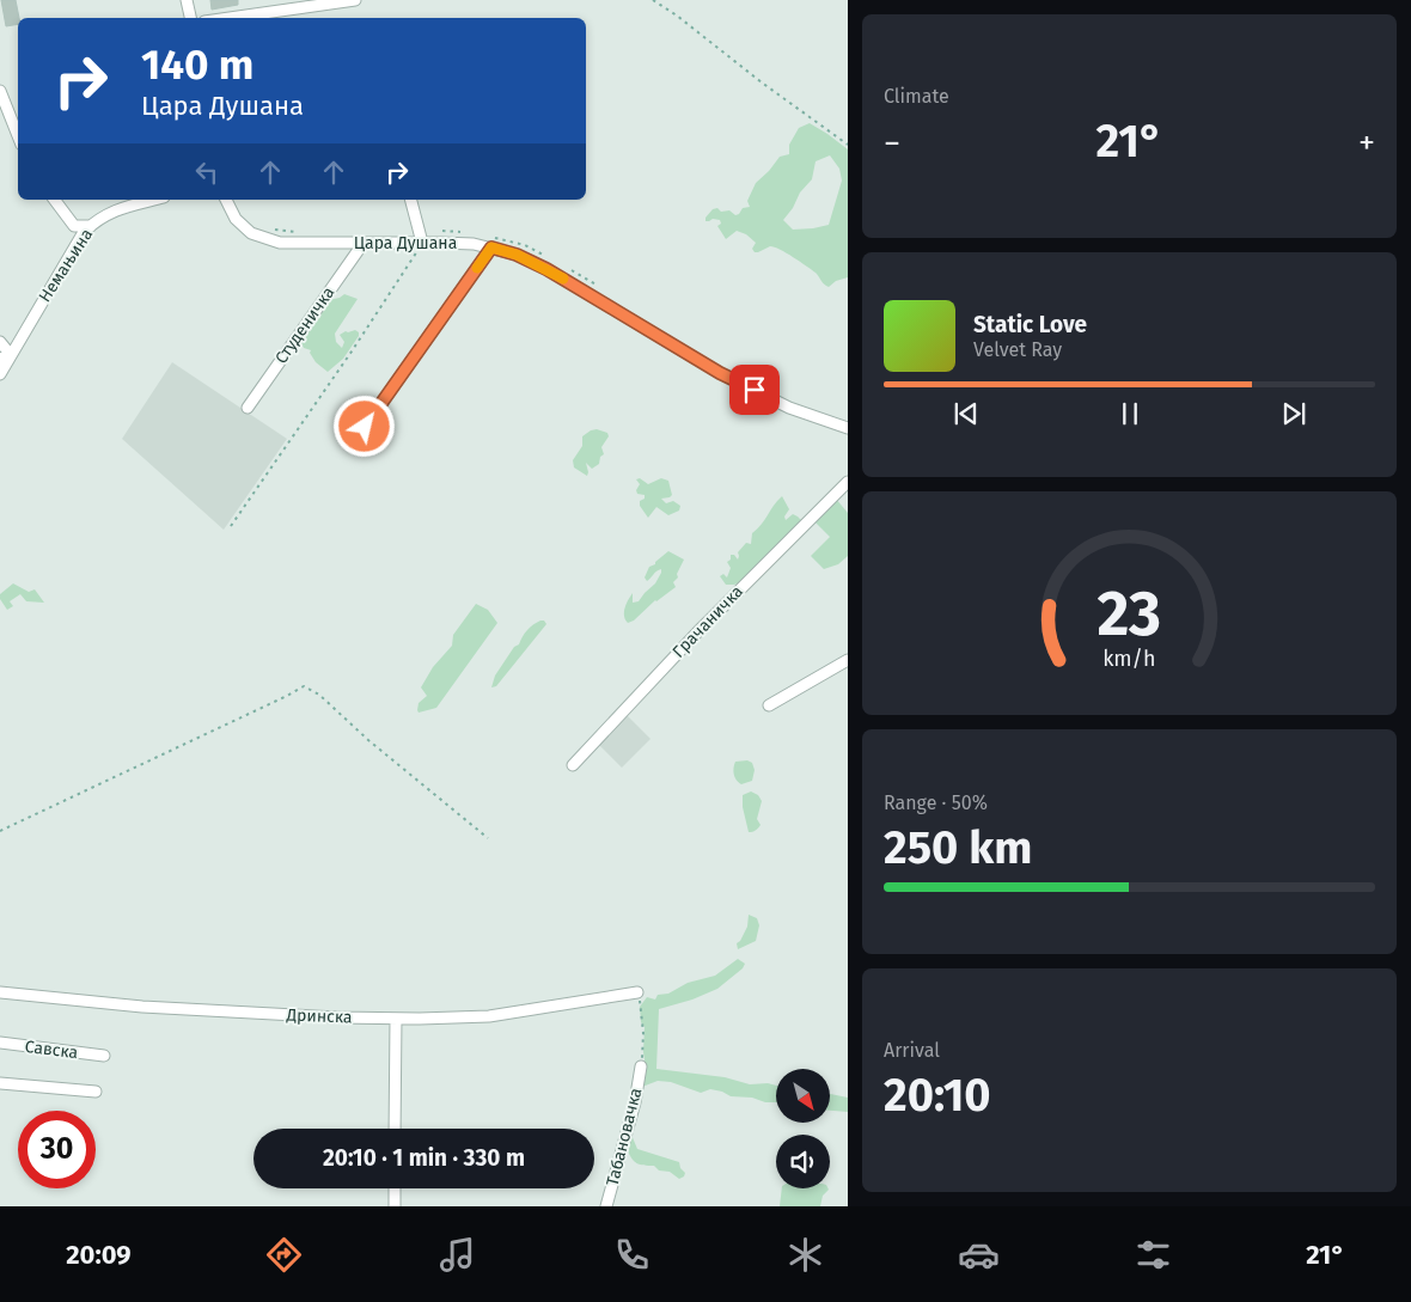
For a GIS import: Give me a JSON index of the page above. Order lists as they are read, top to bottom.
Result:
{
  "streets": {
    "street": [
      "Цара Душана",
      "Немањина",
      "Студеничка",
      "Грачаничка",
      "Дринска",
      "Савска",
      "Табановачка"
    ]
  },
  "crossings": [
    ["Цара Душана", "Студеничка"]
  ],
  "north": "bottom right",
  "page": {
    "tile": [
      "Climate",
      ["Range · 50%", "250 km"],
      ["Arrival", "20:10"]
    ],
    "turn": ["140 m", "Цара Душана"],
    "heat": ["−", "21°", "+"],
    "song": ["Static Love", "Velvet Ray"],
    "limit": "30",
    "trip": "20:10 · 1 min · 330 m",
    "tabs": ["20:09", "21°"],
    "gauge": ["23", "km/h"]
  }
}
